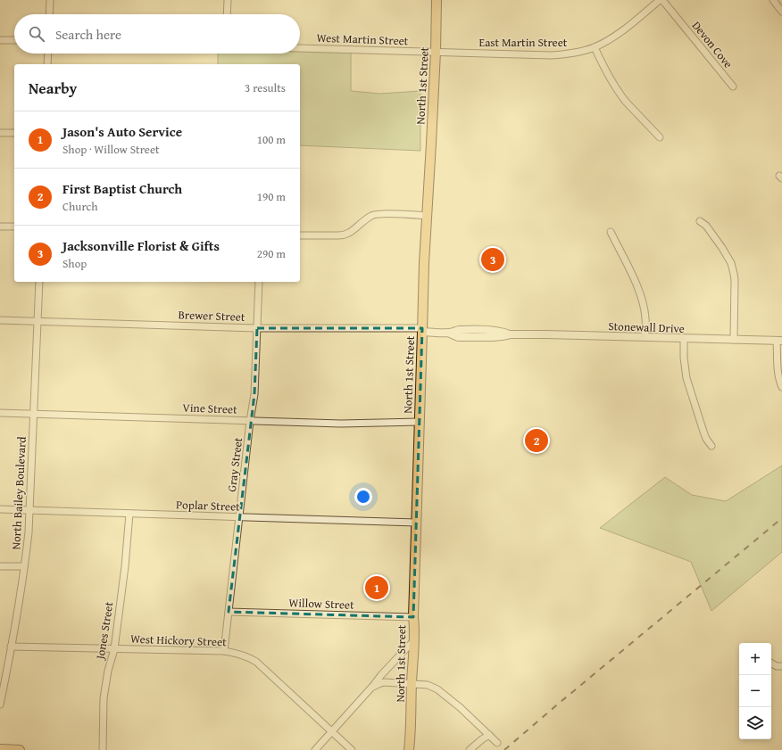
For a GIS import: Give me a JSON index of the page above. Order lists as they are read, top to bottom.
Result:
{
  "streets": {
    "main road": ["North 1st Street"],
    "street": [
      "West Martin Street",
      "East Martin Street",
      "Devon Cove",
      "Brewer Street",
      "Stonewall Drive",
      "Vine Street",
      "Gray Street",
      "North Bailey Boulevard",
      "Poplar Street",
      "Willow Street",
      "Jones Street",
      "West Hickory Street"
    ]
  },
  "crossings": [
    ["West Martin Street", "East Martin Street"],
    ["West Martin Street", "North 1st Street"],
    ["East Martin Street", "North 1st Street"],
    ["North 1st Street", "Brewer Street"],
    ["North 1st Street", "Stonewall Drive"],
    ["North 1st Street", "Vine Street"],
    ["North 1st Street", "Poplar Street"],
    ["North 1st Street", "Willow Street"],
    ["Brewer Street", "Stonewall Drive"],
    ["Brewer Street", "Gray Street"],
    ["Brewer Street", "North Bailey Boulevard"],
    ["Vine Street", "Gray Street"],
    ["Vine Street", "North Bailey Boulevard"],
    ["Gray Street", "Poplar Street"],
    ["Gray Street", "Willow Street"],
    ["Gray Street", "West Hickory Street"],
    ["North Bailey Boulevard", "Poplar Street"],
    ["North Bailey Boulevard", "West Hickory Street"],
    ["Poplar Street", "Jones Street"],
    ["Jones Street", "West Hickory Street"]
  ],
  "page": {
    "search": "Search here",
    "heading": ["Nearby", "3 results"],
    "list": [
      {
        "mark": "1",
        "name": "Jason's Auto Service",
        "note": "Shop · Willow Street",
        "value": "100 m"
      },
      {
        "mark": "2",
        "name": "First Baptist Church",
        "note": "Church",
        "value": "190 m"
      },
      {
        "mark": "3",
        "name": "Jacksonville Florist & Gifts",
        "note": "Shop",
        "value": "290 m"
      }
    ],
    "pins": ["3", "2", "1"],
    "map_buttons": ["+", "−"]
  }
}
